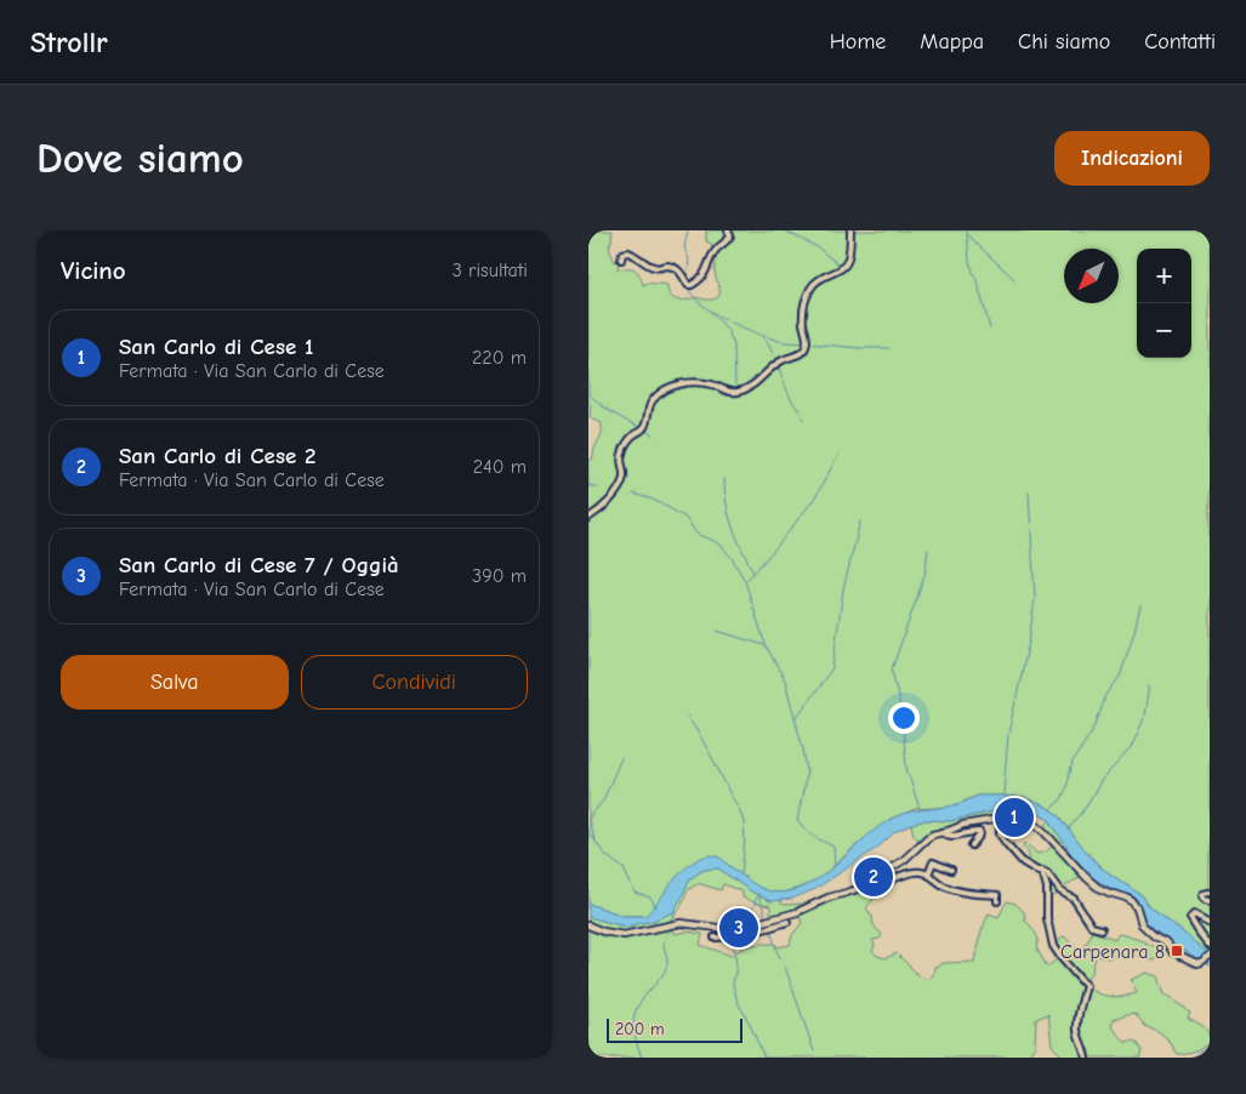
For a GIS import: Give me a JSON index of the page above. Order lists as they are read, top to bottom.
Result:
{
  "places": {
    "transit": ["Carpenara 8"]
  },
  "scale_bar": "200 m",
  "north": "bottom left",
  "page": {
    "header": "Strollr",
    "nav": [
      "Home",
      "Mappa",
      "Chi siamo",
      "Contatti"
    ],
    "buttons": [
      "Indicazioni",
      ["Salva", "Condividi"]
    ],
    "title": "Dove siamo",
    "heading": ["Vicino", "3 risultati"],
    "map_buttons": ["+", "−"],
    "list": [
      {
        "mark": "1",
        "name": "San Carlo di Cese 1",
        "note": "Fermata · Via San Carlo di Cese",
        "value": "220 m"
      },
      {
        "mark": "2",
        "name": "San Carlo di Cese 2",
        "note": "Fermata · Via San Carlo di Cese",
        "value": "240 m"
      },
      {
        "mark": "3",
        "name": "San Carlo di Cese 7 / Oggià",
        "note": "Fermata · Via San Carlo di Cese",
        "value": "390 m"
      }
    ],
    "pins": ["1", "2", "3"],
    "scale": "200 m"
  }
}
